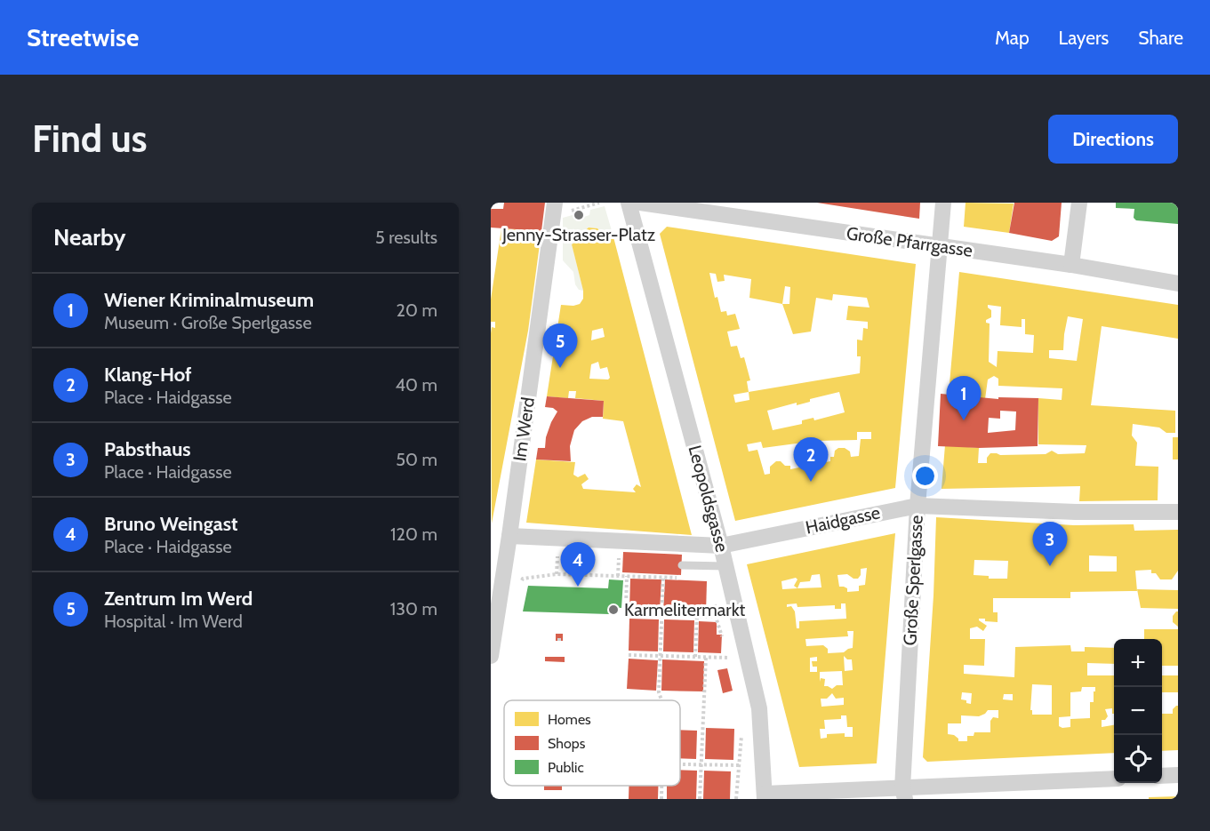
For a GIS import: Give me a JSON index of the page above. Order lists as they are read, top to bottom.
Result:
{
  "streets": {
    "street": [
      "Große Pfarrgasse",
      "Im Werd",
      "Leopoldsgasse",
      "Haidgasse",
      "Große Sperlgasse"
    ]
  },
  "crossings": [
    ["Große Pfarrgasse", "Große Sperlgasse"],
    ["Im Werd", "Haidgasse"],
    ["Leopoldsgasse", "Haidgasse"],
    ["Haidgasse", "Große Sperlgasse"]
  ],
  "places": ["Jenny-Strasser-Platz", "Karmelitermarkt"],
  "legend": ["Homes", "Shops", "Public"],
  "page": {
    "header": "Streetwise",
    "nav": ["Map", "Layers", "Share"],
    "buttons": "Directions",
    "title": "Find us",
    "heading": ["Nearby", "5 results"],
    "list": [
      {
        "mark": "1",
        "name": "Wiener Kriminalmuseum",
        "note": "Museum · Große Sperlgasse",
        "value": "20 m"
      },
      {
        "mark": "2",
        "name": "Klang-Hof",
        "note": "Place · Haidgasse",
        "value": "40 m"
      },
      {
        "mark": "3",
        "name": "Pabsthaus",
        "note": "Place · Haidgasse",
        "value": "50 m"
      },
      {
        "mark": "4",
        "name": "Bruno Weingast",
        "note": "Place · Haidgasse",
        "value": "120 m"
      },
      {
        "mark": "5",
        "name": "Zentrum Im Werd",
        "note": "Hospital · Im Werd",
        "value": "130 m"
      }
    ],
    "pins": [
      "5",
      "1",
      "2",
      "3",
      "4"
    ],
    "map_buttons": ["+", "−"]
  }
}
